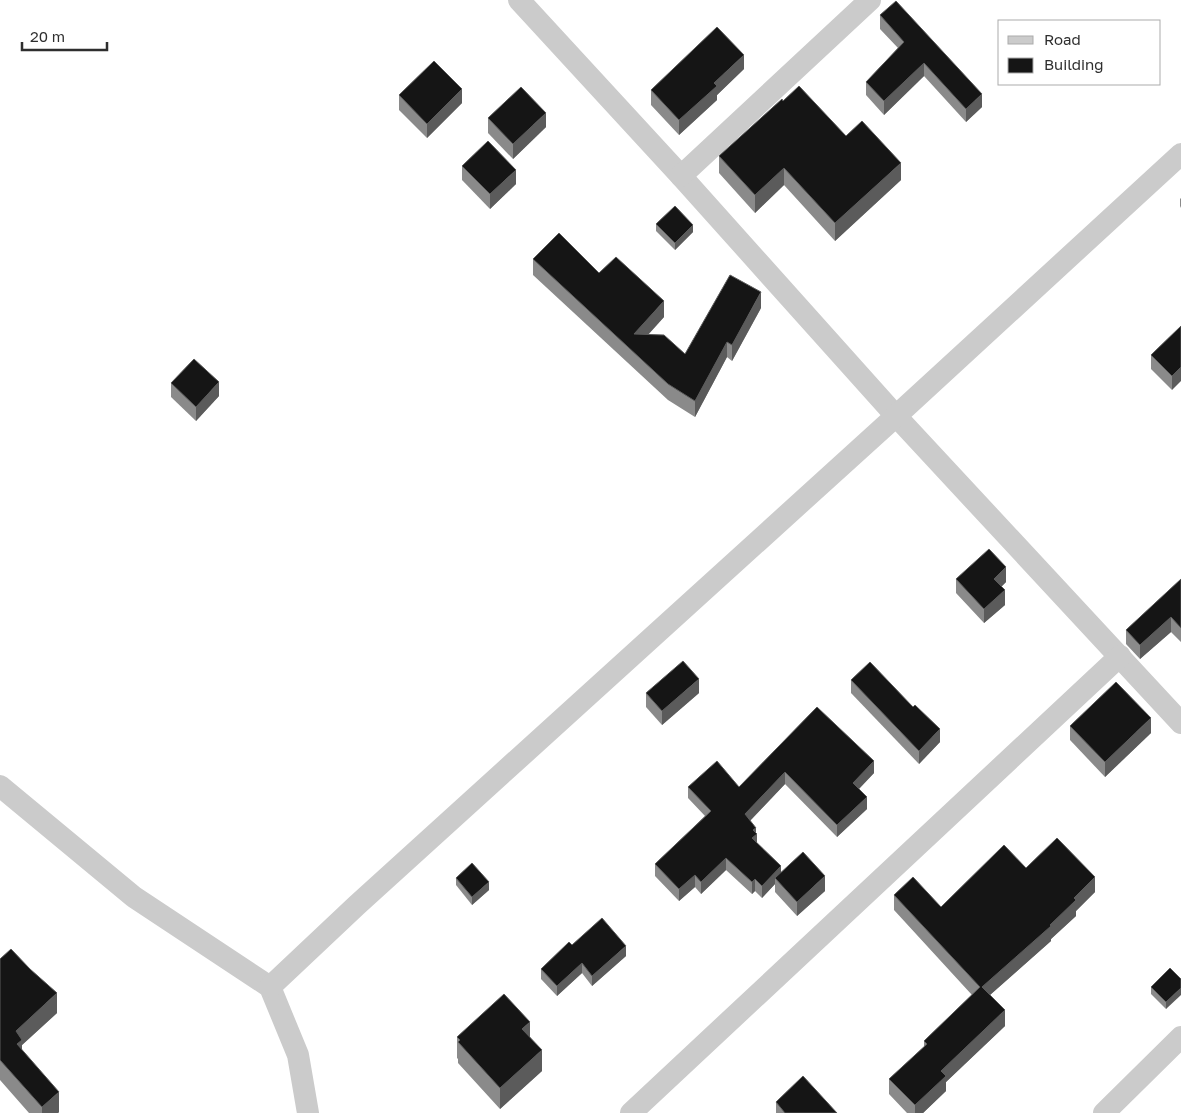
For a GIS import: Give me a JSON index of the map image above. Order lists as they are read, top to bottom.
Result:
{
  "legend": ["Road", "Building"],
  "scale_bar": "20 m"
}
